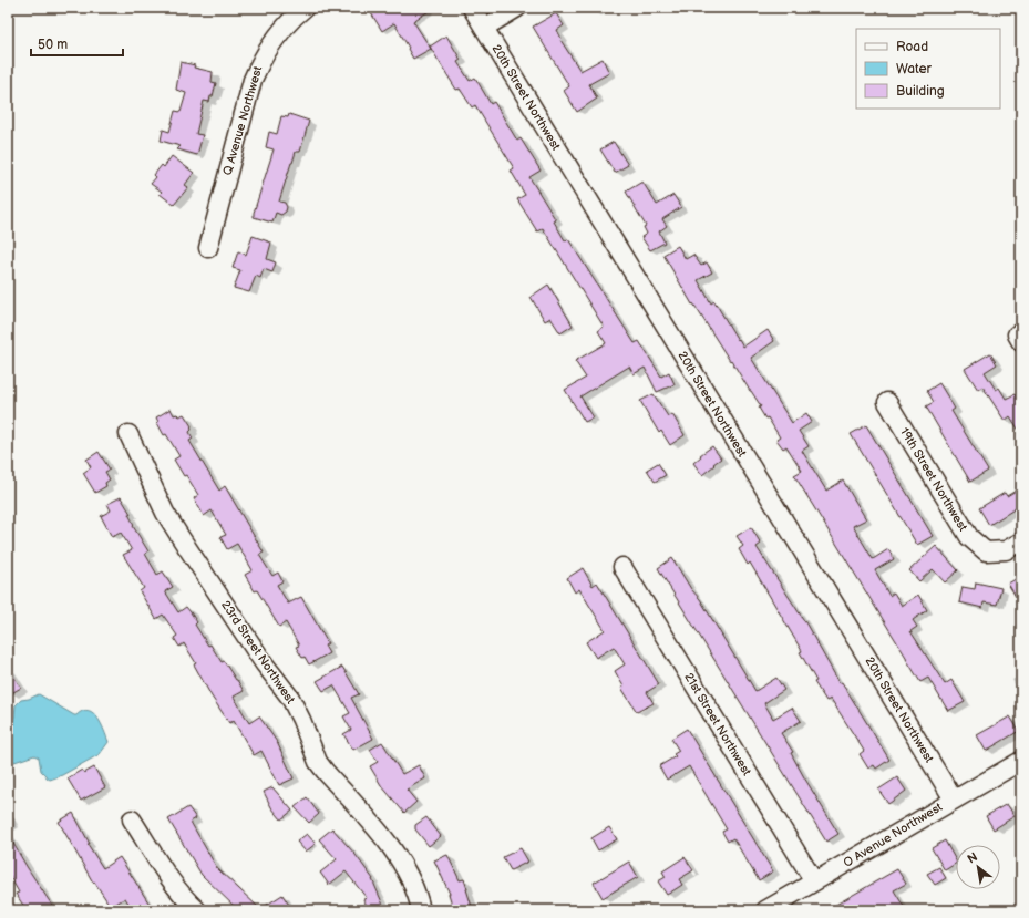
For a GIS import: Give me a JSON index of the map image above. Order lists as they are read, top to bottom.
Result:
{
  "streets": {
    "street": [
      "20th Street Northwest",
      "Q Avenue Northwest",
      "19th Street Northwest",
      "23rd Street Northwest",
      "21st Street Northwest",
      "O Avenue Northwest"
    ]
  },
  "crossings": [
    ["20th Street Northwest", "O Avenue Northwest"],
    ["21st Street Northwest", "O Avenue Northwest"]
  ],
  "legend": ["Road", "Water", "Building"],
  "scale_bar": "50 m",
  "north": "top left"
}
